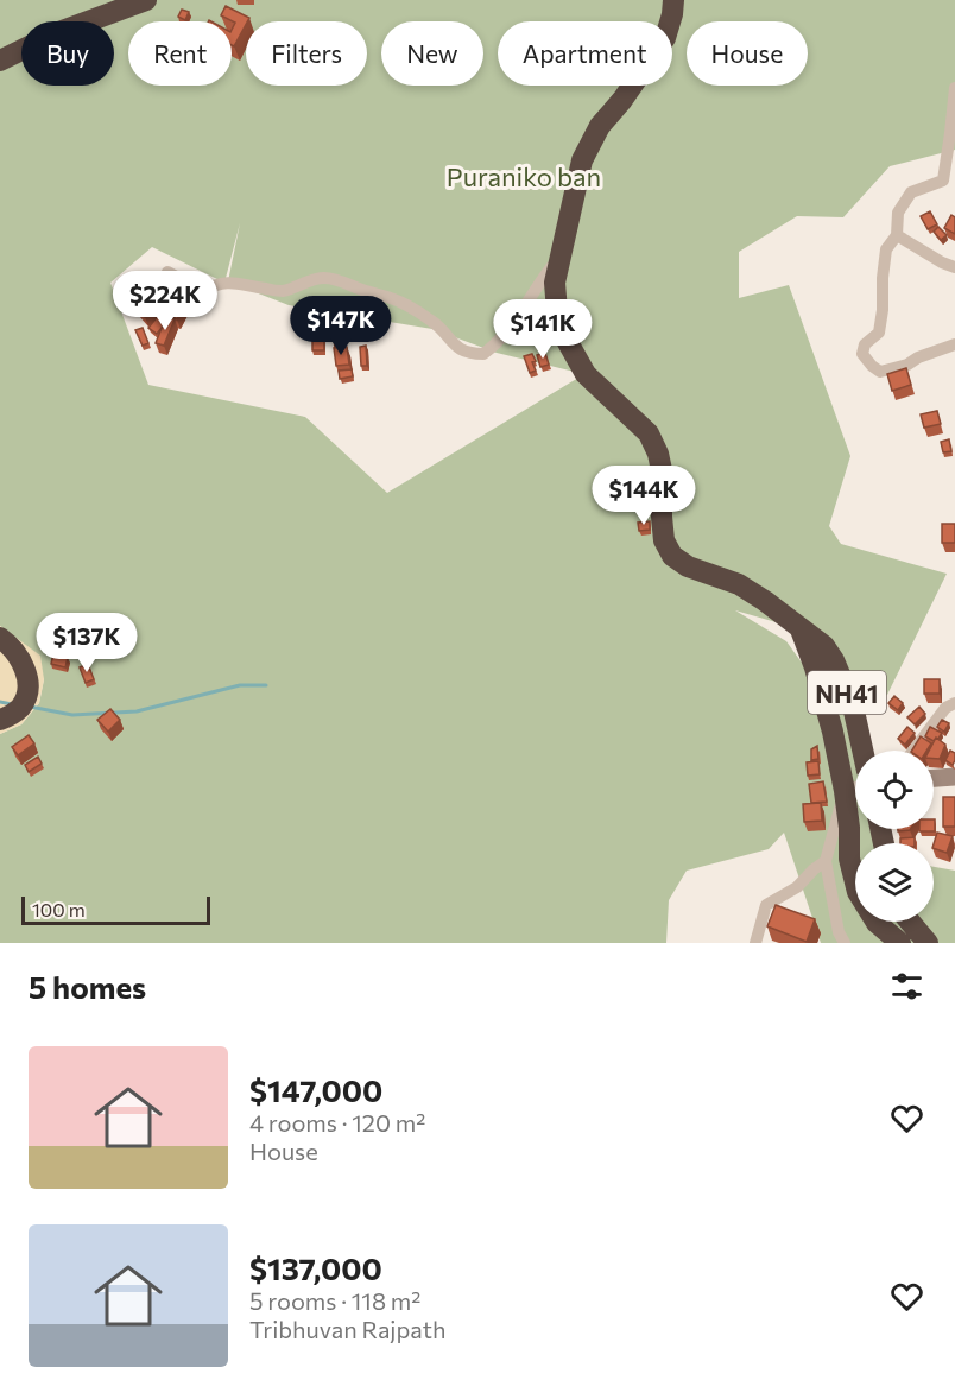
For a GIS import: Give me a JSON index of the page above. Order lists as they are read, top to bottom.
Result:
{
  "streets": {
    "highway": ["NH41"]
  },
  "parks": ["Puraniko ban"],
  "scale_bar": "100 m",
  "page": {
    "chip": [
      "Buy",
      "Rent",
      "Filters",
      "New",
      "Apartment",
      "House"
    ],
    "price": [
      "$224K",
      "$147K",
      "$141K",
      "$144K",
      "$137K"
    ],
    "scale": "100 m",
    "heading": "5 homes",
    "list": [
      {
        "name": "$147,000",
        "note": "4 rooms · 120 m² · House"
      },
      {
        "name": "$137,000",
        "note": "5 rooms · 118 m² · Tribhuvan Rajpath"
      }
    ]
  }
}
